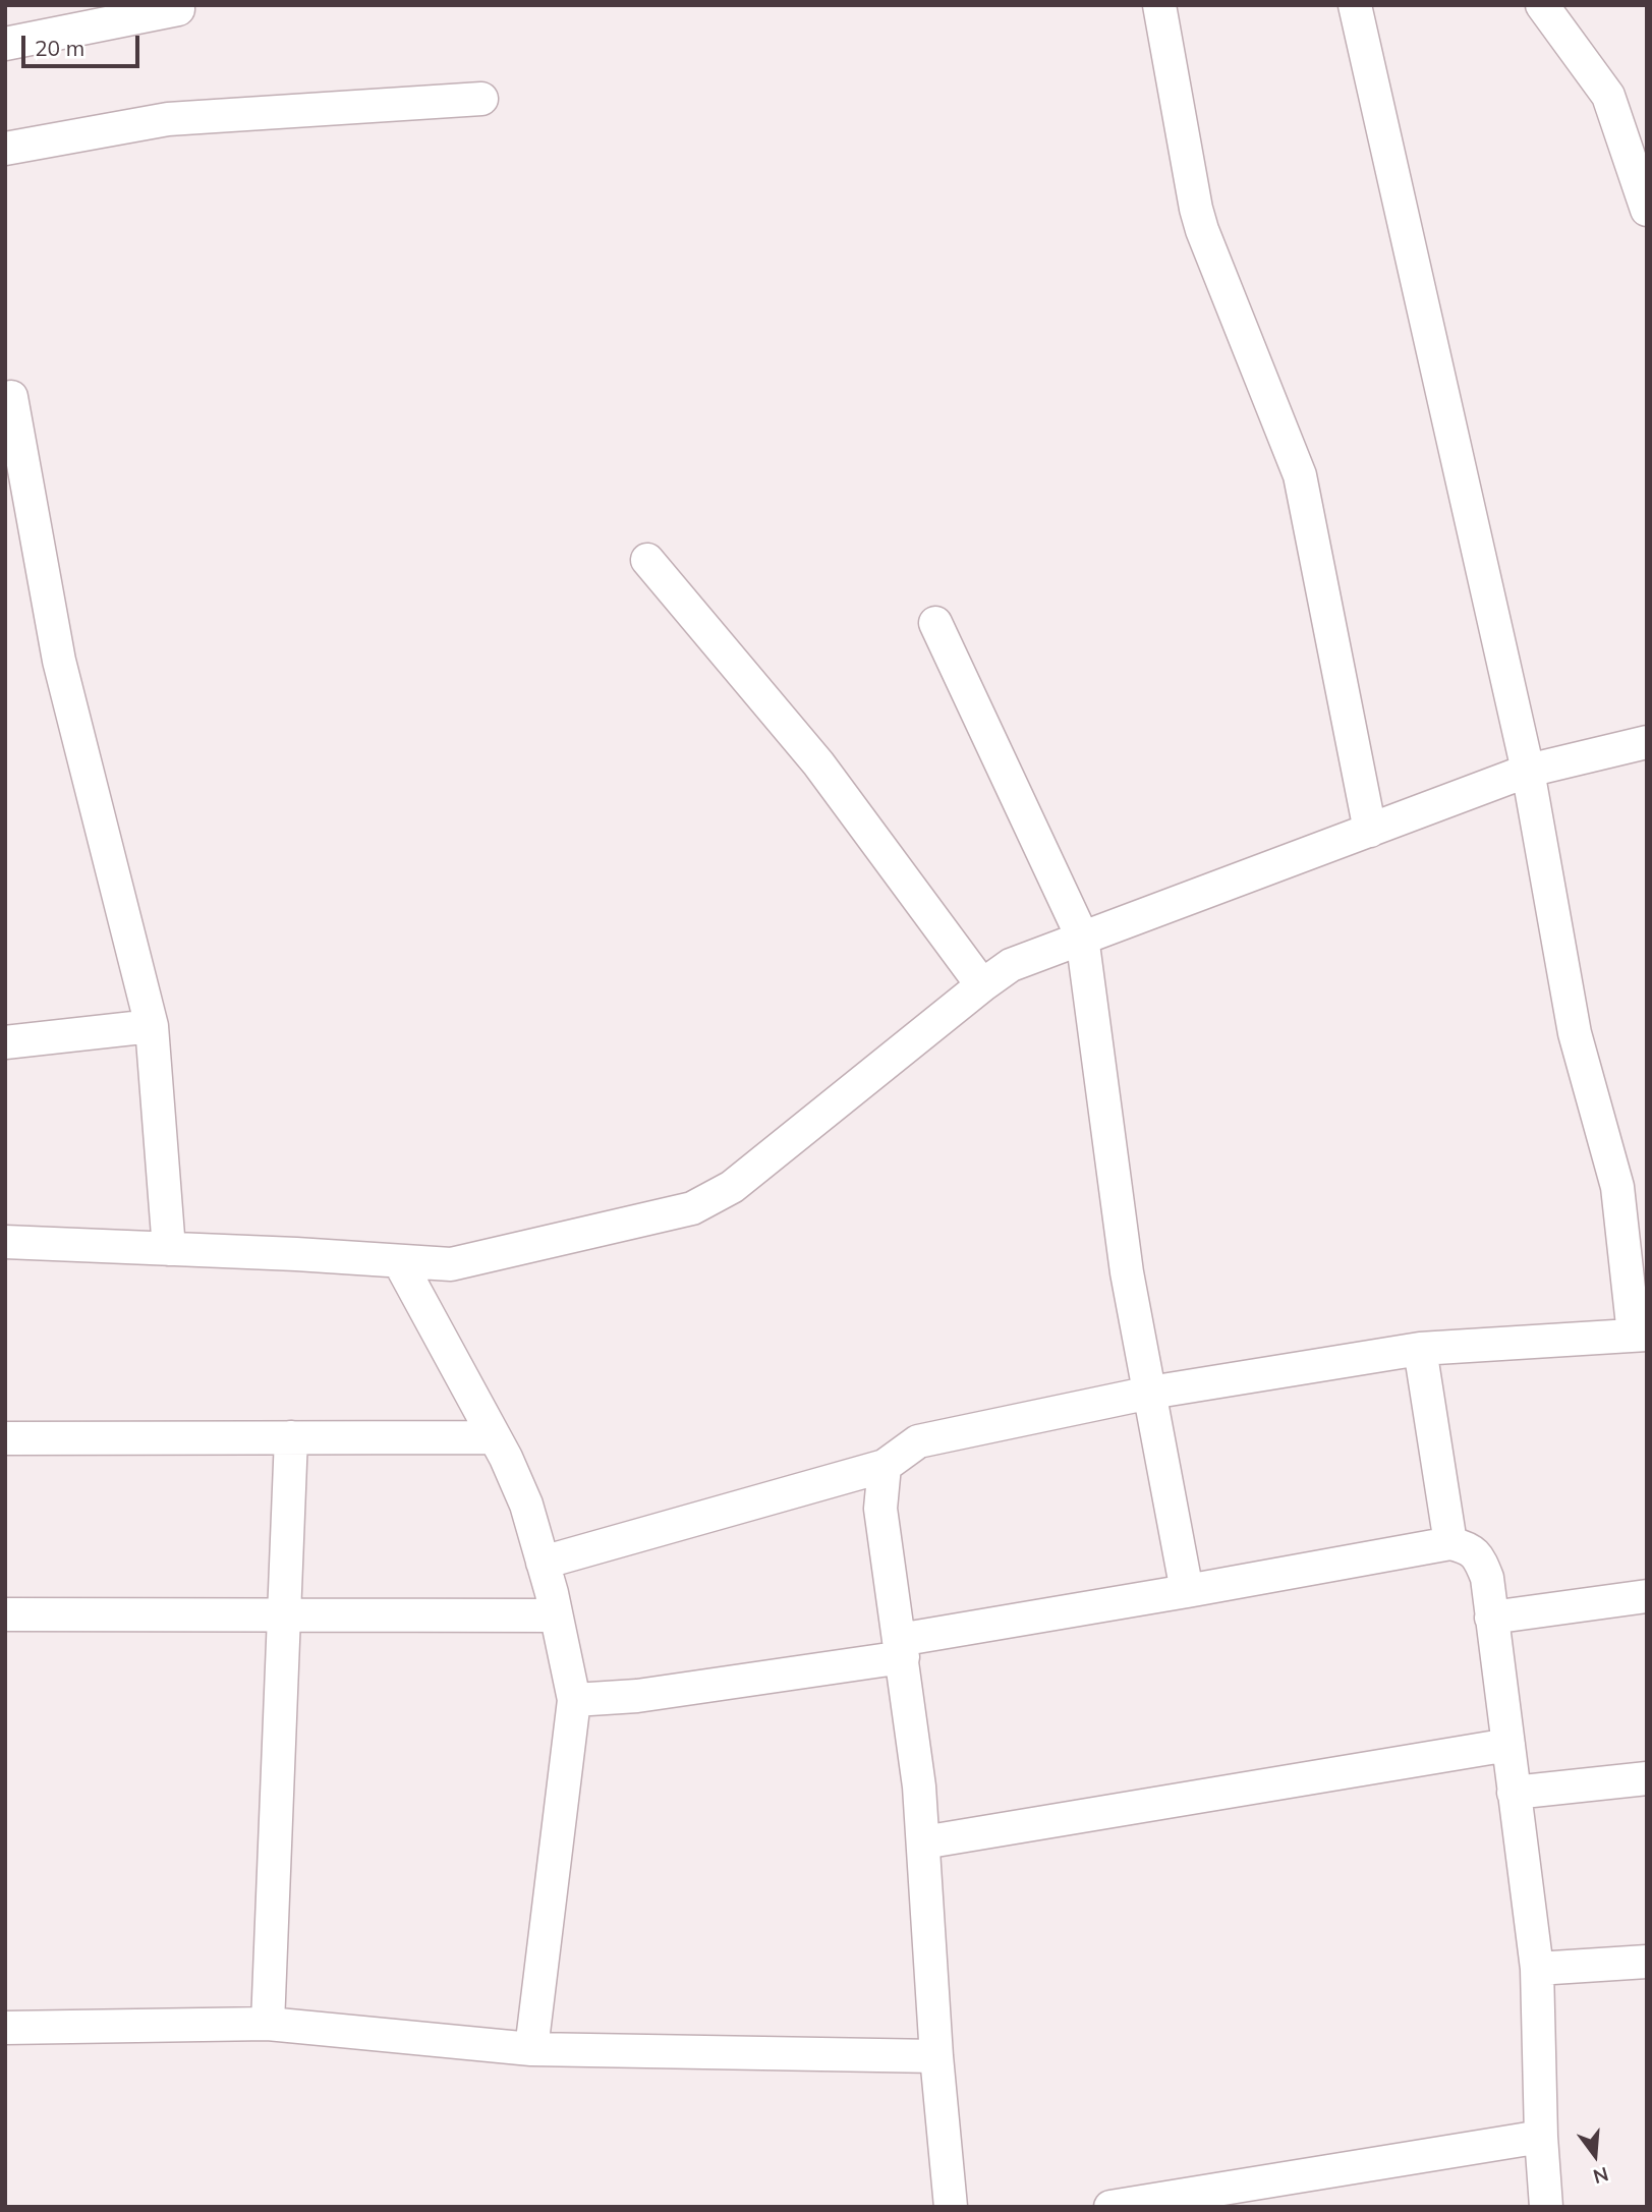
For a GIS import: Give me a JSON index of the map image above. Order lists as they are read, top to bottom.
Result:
{
  "scale_bar": "20 m",
  "north": "bottom"
}
